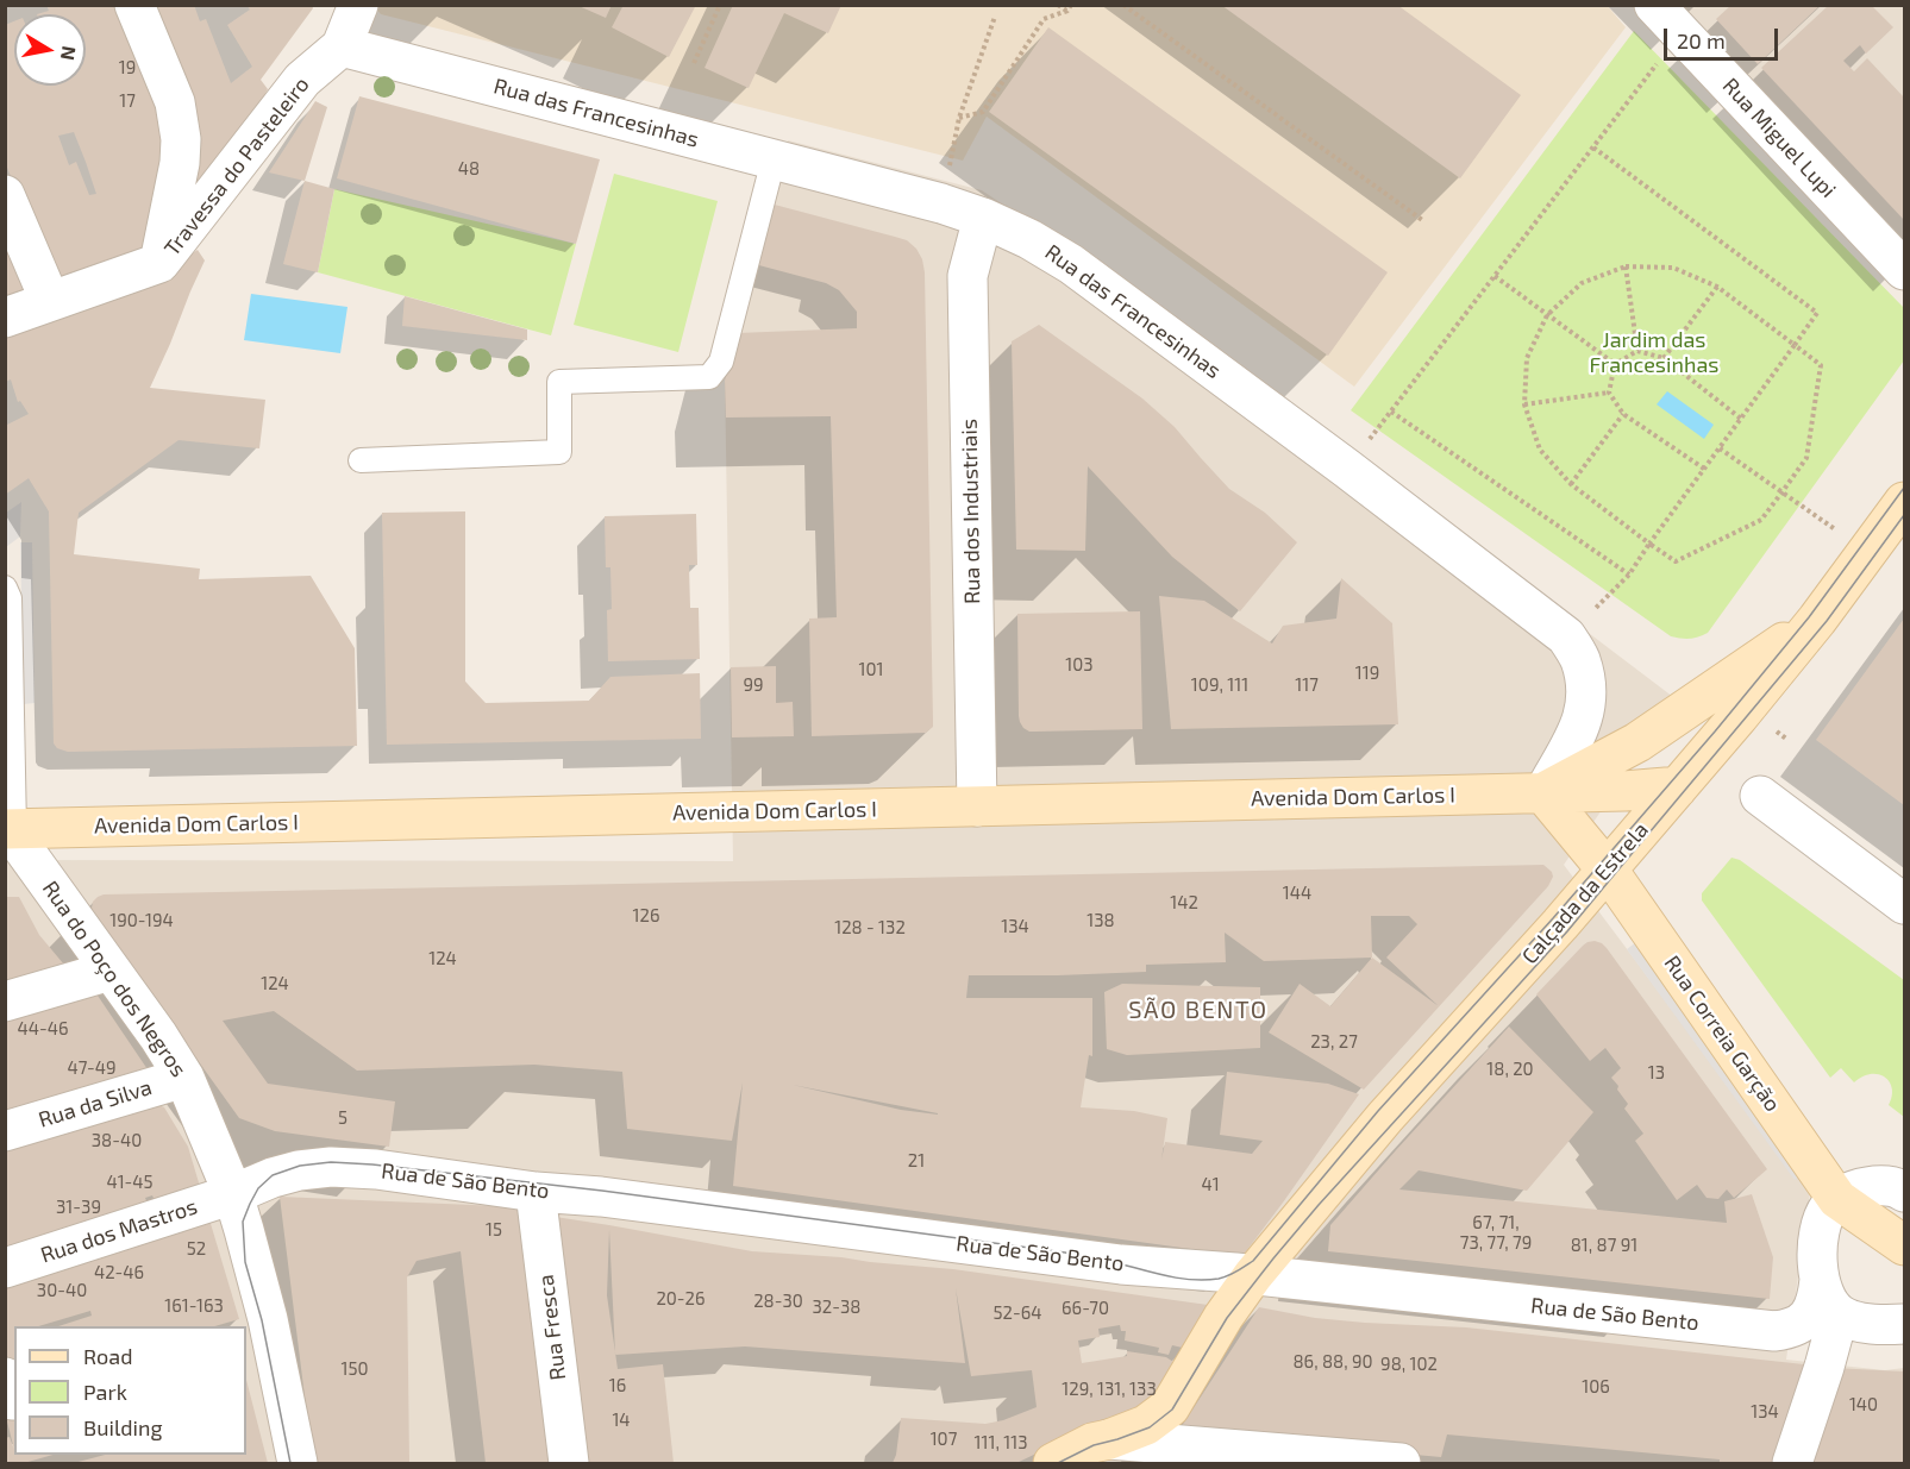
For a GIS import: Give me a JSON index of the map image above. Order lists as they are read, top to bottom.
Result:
{
  "streets": {
    "main road": ["Avenida Dom Carlos I", "Calçada da Estrela", "Rua Correia Garção"],
    "street": [
      "Rua das Francesinhas",
      "Rua Miguel Lupi",
      "Travessa do Pasteleiro",
      "Rua dos Industriais",
      "Rua do Poço dos Negros",
      "Rua da Silva",
      "Rua de São Bento",
      "Rua dos Mastros",
      "Rua Fresca"
    ]
  },
  "crossings": [
    ["Rua das Francesinhas", "Travessa do Pasteleiro"],
    ["Rua das Francesinhas", "Rua dos Industriais"],
    ["Rua das Francesinhas", "Avenida Dom Carlos I"],
    ["Rua dos Industriais", "Avenida Dom Carlos I"],
    ["Avenida Dom Carlos I", "Calçada da Estrela"],
    ["Avenida Dom Carlos I", "Rua do Poço dos Negros"],
    ["Calçada da Estrela", "Rua Correia Garção"],
    ["Calçada da Estrela", "Rua de São Bento"],
    ["Rua do Poço dos Negros", "Rua da Silva"],
    ["Rua do Poço dos Negros", "Rua de São Bento"],
    ["Rua do Poço dos Negros", "Rua dos Mastros"],
    ["Rua de São Bento", "Rua dos Mastros"],
    ["Rua de São Bento", "Rua Fresca"]
  ],
  "districts": ["SÃO BENTO"],
  "parks": ["Jardim das Francesinhas"],
  "house_numbers": [
    "19",
    "17",
    "48",
    "103",
    "101",
    "119",
    "99",
    "109, 111",
    "117",
    "144",
    "142",
    "126",
    "190-194",
    "138",
    "134",
    "128 - 132",
    "124",
    "124",
    "44-46",
    "23, 27",
    "47-49",
    "18, 20",
    "13",
    "5",
    "38-40",
    "21",
    "41-45",
    "41",
    "31-39",
    "67, 71, 73, 77, 79",
    "15",
    "81, 87 91",
    "52",
    "42-46",
    "30-40",
    "20-26",
    "28-30",
    "161-163",
    "32-38",
    "66-70",
    "52-64",
    "86, 88, 90",
    "98, 102",
    "150",
    "16",
    "106",
    "129, 131, 133",
    "140",
    "134",
    "14",
    "107",
    "111, 113"
  ],
  "legend": ["Road", "Park", "Building"],
  "scale_bar": "20 m",
  "north": "right"
}
